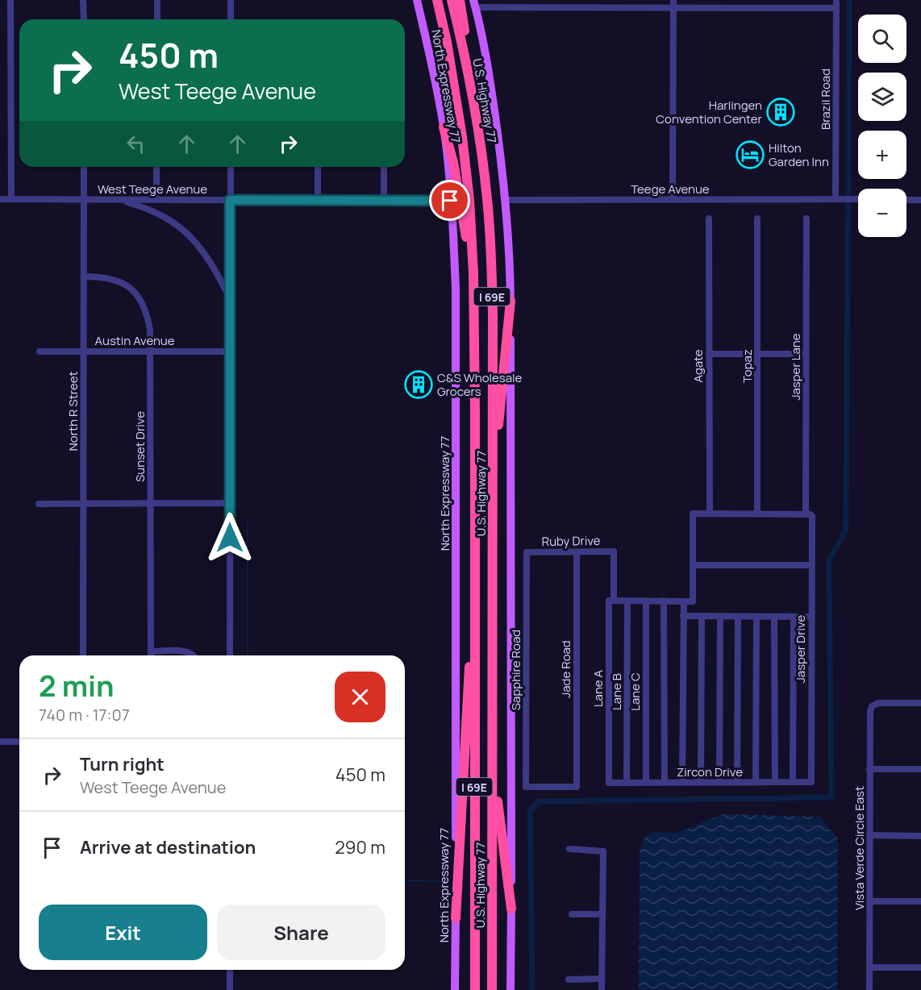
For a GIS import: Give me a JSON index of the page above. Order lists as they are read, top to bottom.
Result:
{
  "streets": {
    "highway": ["U.S. Highway 77", "I 69E"],
    "main road": ["North Expressway 77"],
    "street": [
      "Brazil Road",
      "West Teege Avenue",
      "Teege Avenue",
      "Austin Avenue",
      "Agate",
      "Topaz",
      "Jasper Lane",
      "North R Street",
      "Sunset Drive",
      "Ruby Drive",
      "Jasper Drive",
      "Jade Road",
      "Sapphire Road",
      "Lane A",
      "Lane B",
      "Lane C",
      "Zircon Drive",
      "Vista Verde Circle East"
    ]
  },
  "crossings": [
    ["North Expressway 77", "West Teege Avenue"],
    ["Brazil Road", "Teege Avenue"],
    ["West Teege Avenue", "North R Street"],
    ["Austin Avenue", "North R Street"],
    ["Austin Avenue", "Sunset Drive"],
    ["Jasper Lane", "Jasper Drive"],
    ["North R Street", "Sunset Drive"],
    ["Ruby Drive", "Jade Road"],
    ["Ruby Drive", "Sapphire Road"],
    ["Ruby Drive", "Lane A"],
    ["Jasper Drive", "Zircon Drive"],
    ["Jade Road", "Sapphire Road"],
    ["Lane A", "Zircon Drive"],
    ["Lane B", "Zircon Drive"],
    ["Lane C", "Zircon Drive"]
  ],
  "places": {
    "building": ["Harlingen Convention Center", "C&S Wholesale Grocers"],
    "hotel": ["Hilton Garden Inn"]
  },
  "page": {
    "map_buttons": ["+", "−"],
    "turn": ["450 m", "West Teege Avenue"],
    "heading": ["2 min", "740 m · 17:07"],
    "list": [
      {
        "name": "Turn right",
        "note": "West Teege Avenue",
        "value": "450 m"
      },
      {
        "name": "Arrive at destination",
        "value": "290 m"
      }
    ],
    "buttons": ["Exit", "Share"]
  }
}
